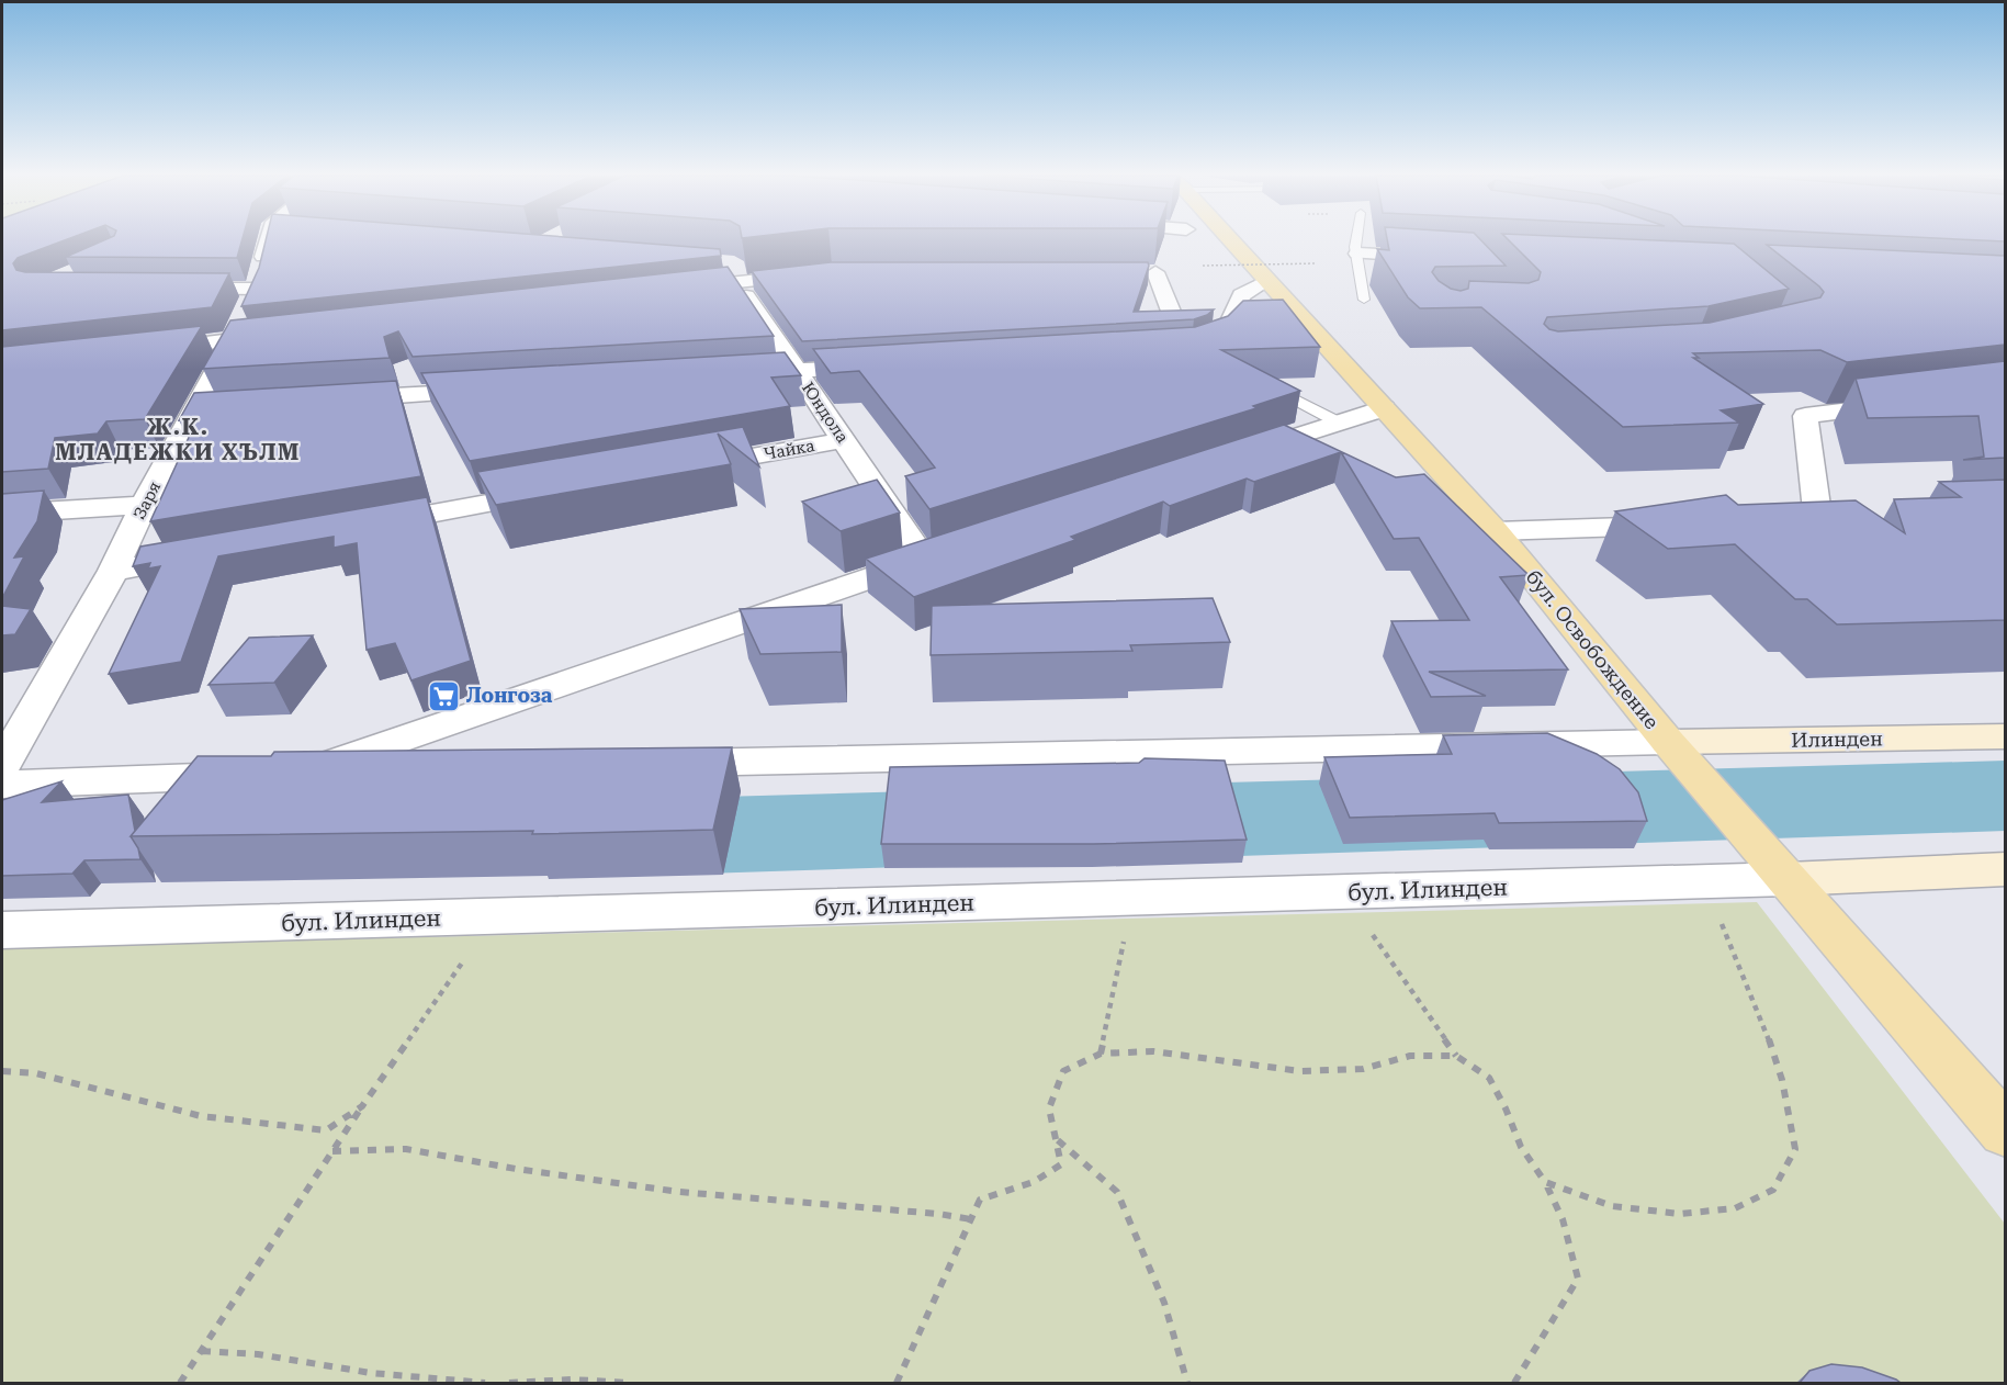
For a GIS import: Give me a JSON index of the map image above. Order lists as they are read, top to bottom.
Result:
{
  "streets": {
    "main road": ["бул. Освобождение", "Илинден"],
    "street": [
      "Юндола",
      "Чайка",
      "Заря",
      "бул. Илинден"
    ]
  },
  "crossings": [
    ["Юндола", "Чайка"],
    ["бул. Освобождение", "Илинден"],
    ["бул. Освобождение", "бул. Илинден"]
  ],
  "districts": ["Ж.К. МЛАДЕЖКИ ХЪЛМ"],
  "places": {
    "supermarket": ["Лонгоза"]
  }
}
